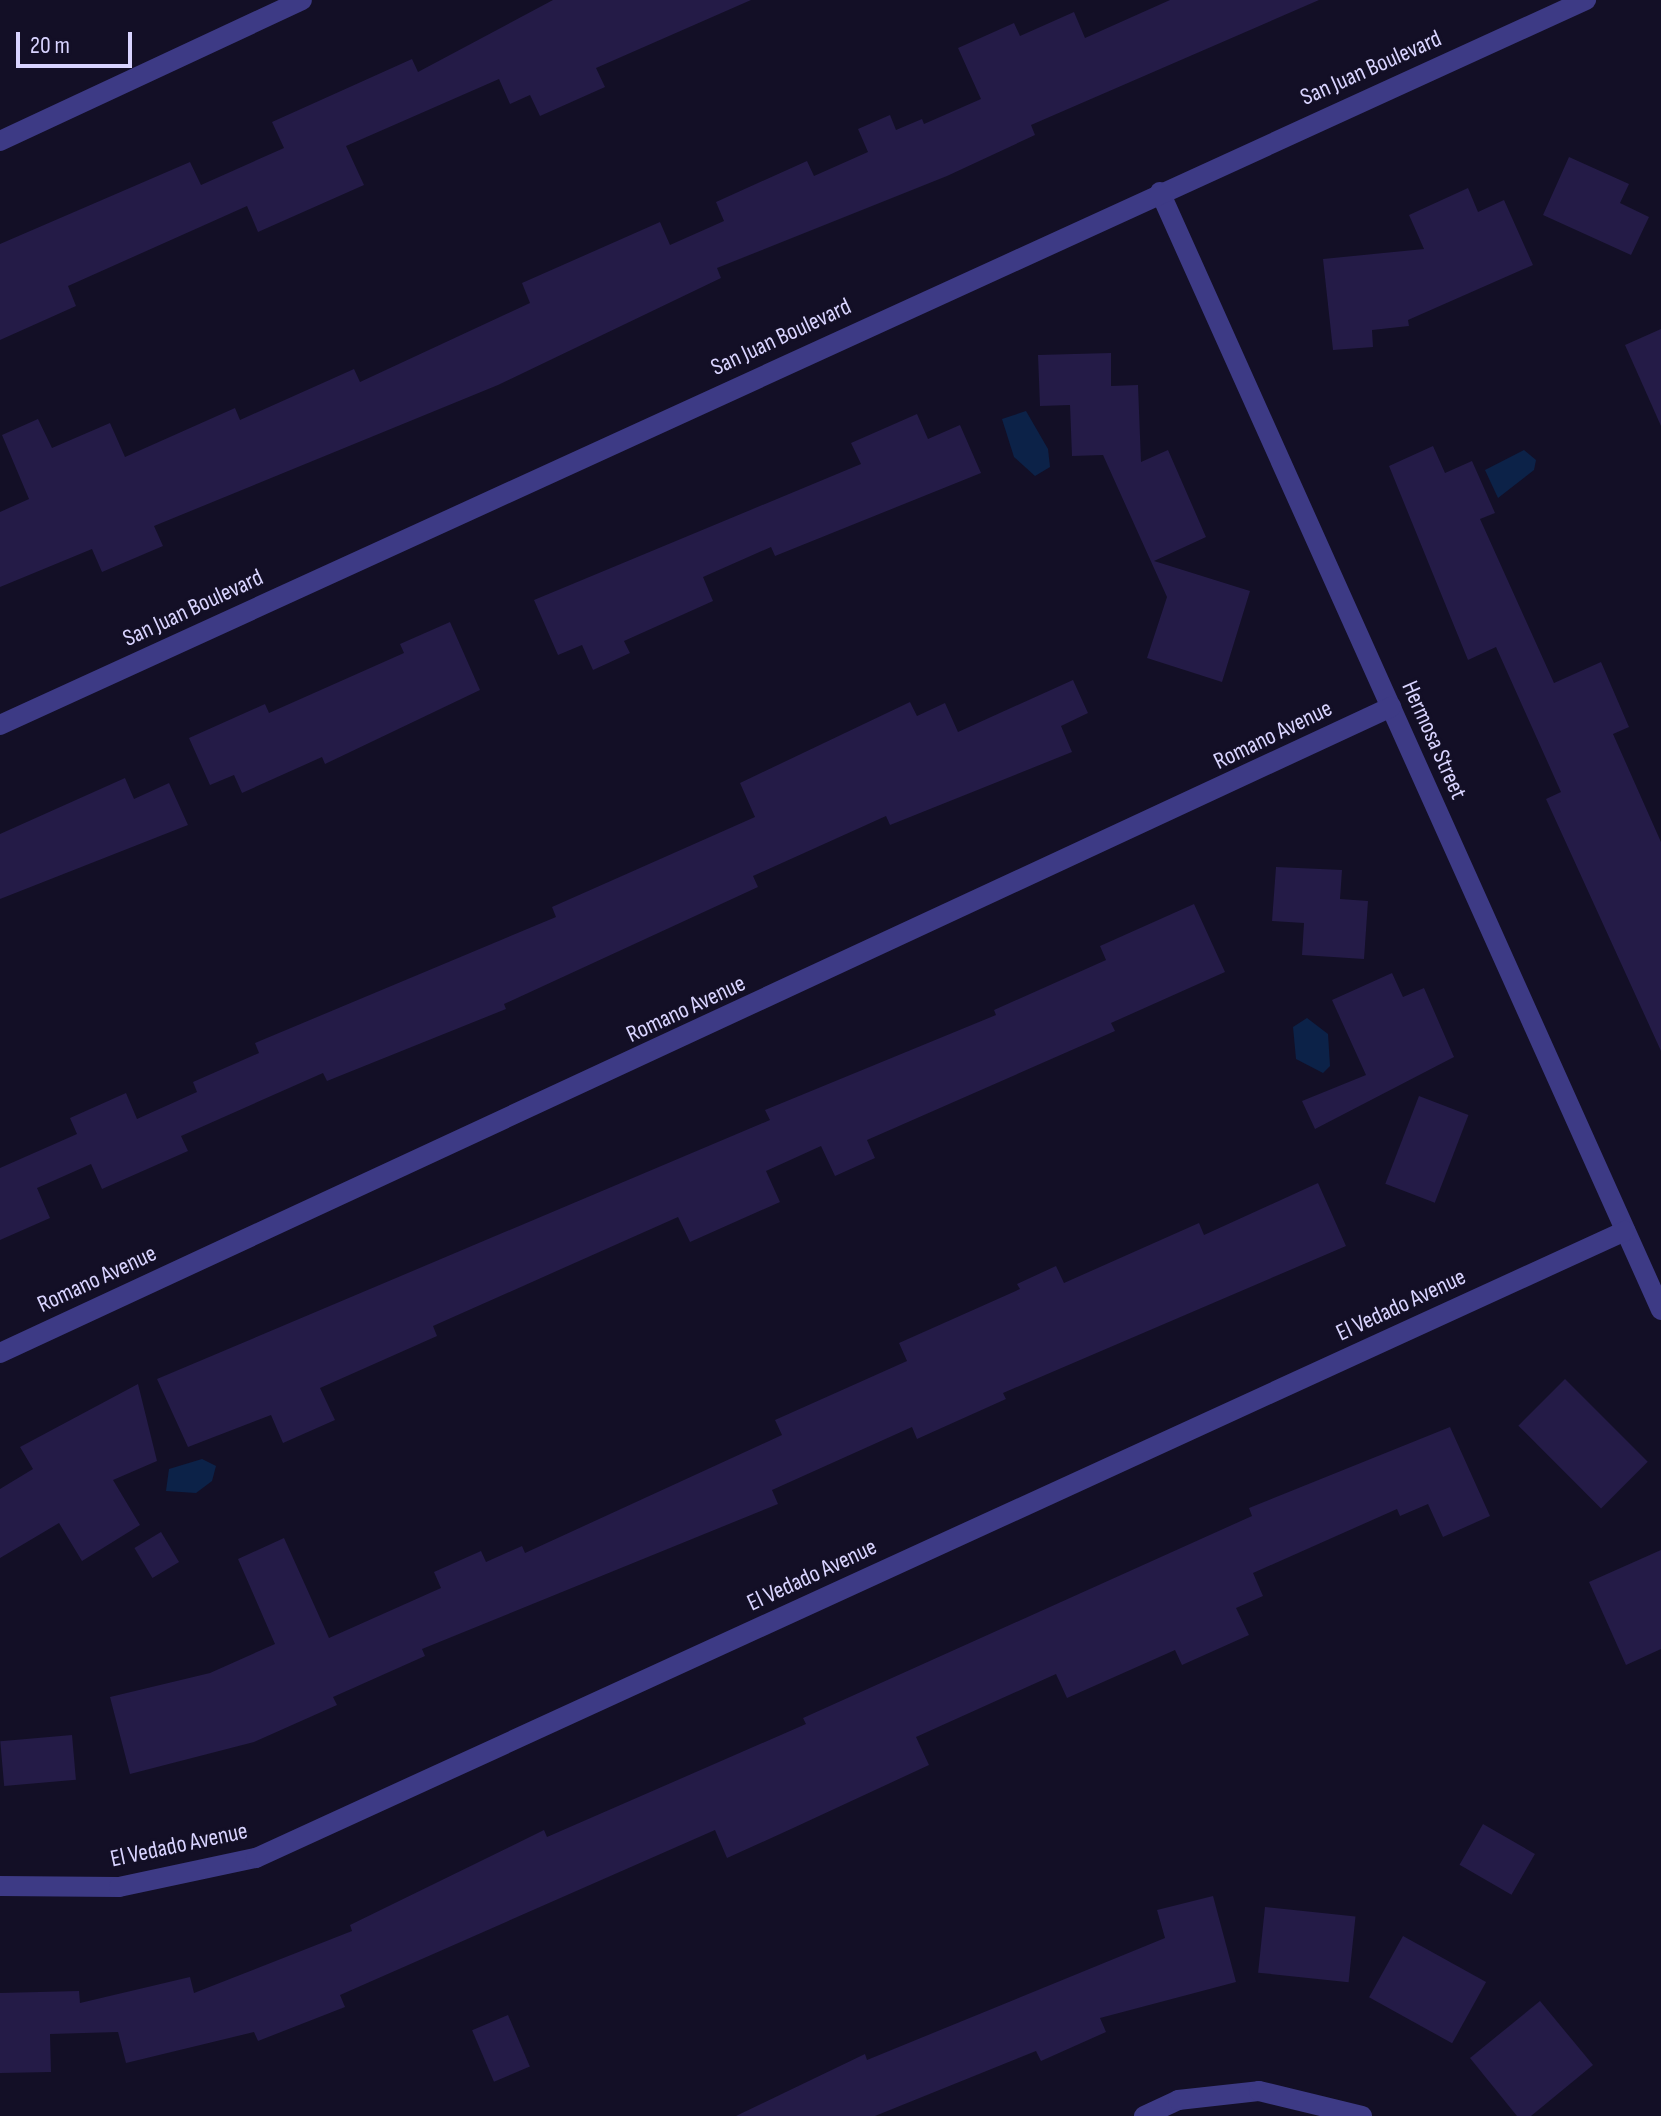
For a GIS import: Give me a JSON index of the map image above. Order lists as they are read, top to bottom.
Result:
{
  "streets": {
    "street": [
      "San Juan Boulevard",
      "Romano Avenue",
      "Hermosa Street",
      "El Vedado Avenue"
    ]
  },
  "crossings": [
    ["San Juan Boulevard", "Hermosa Street"],
    ["Romano Avenue", "Hermosa Street"],
    ["Hermosa Street", "El Vedado Avenue"]
  ],
  "scale_bar": "20 m"
}
